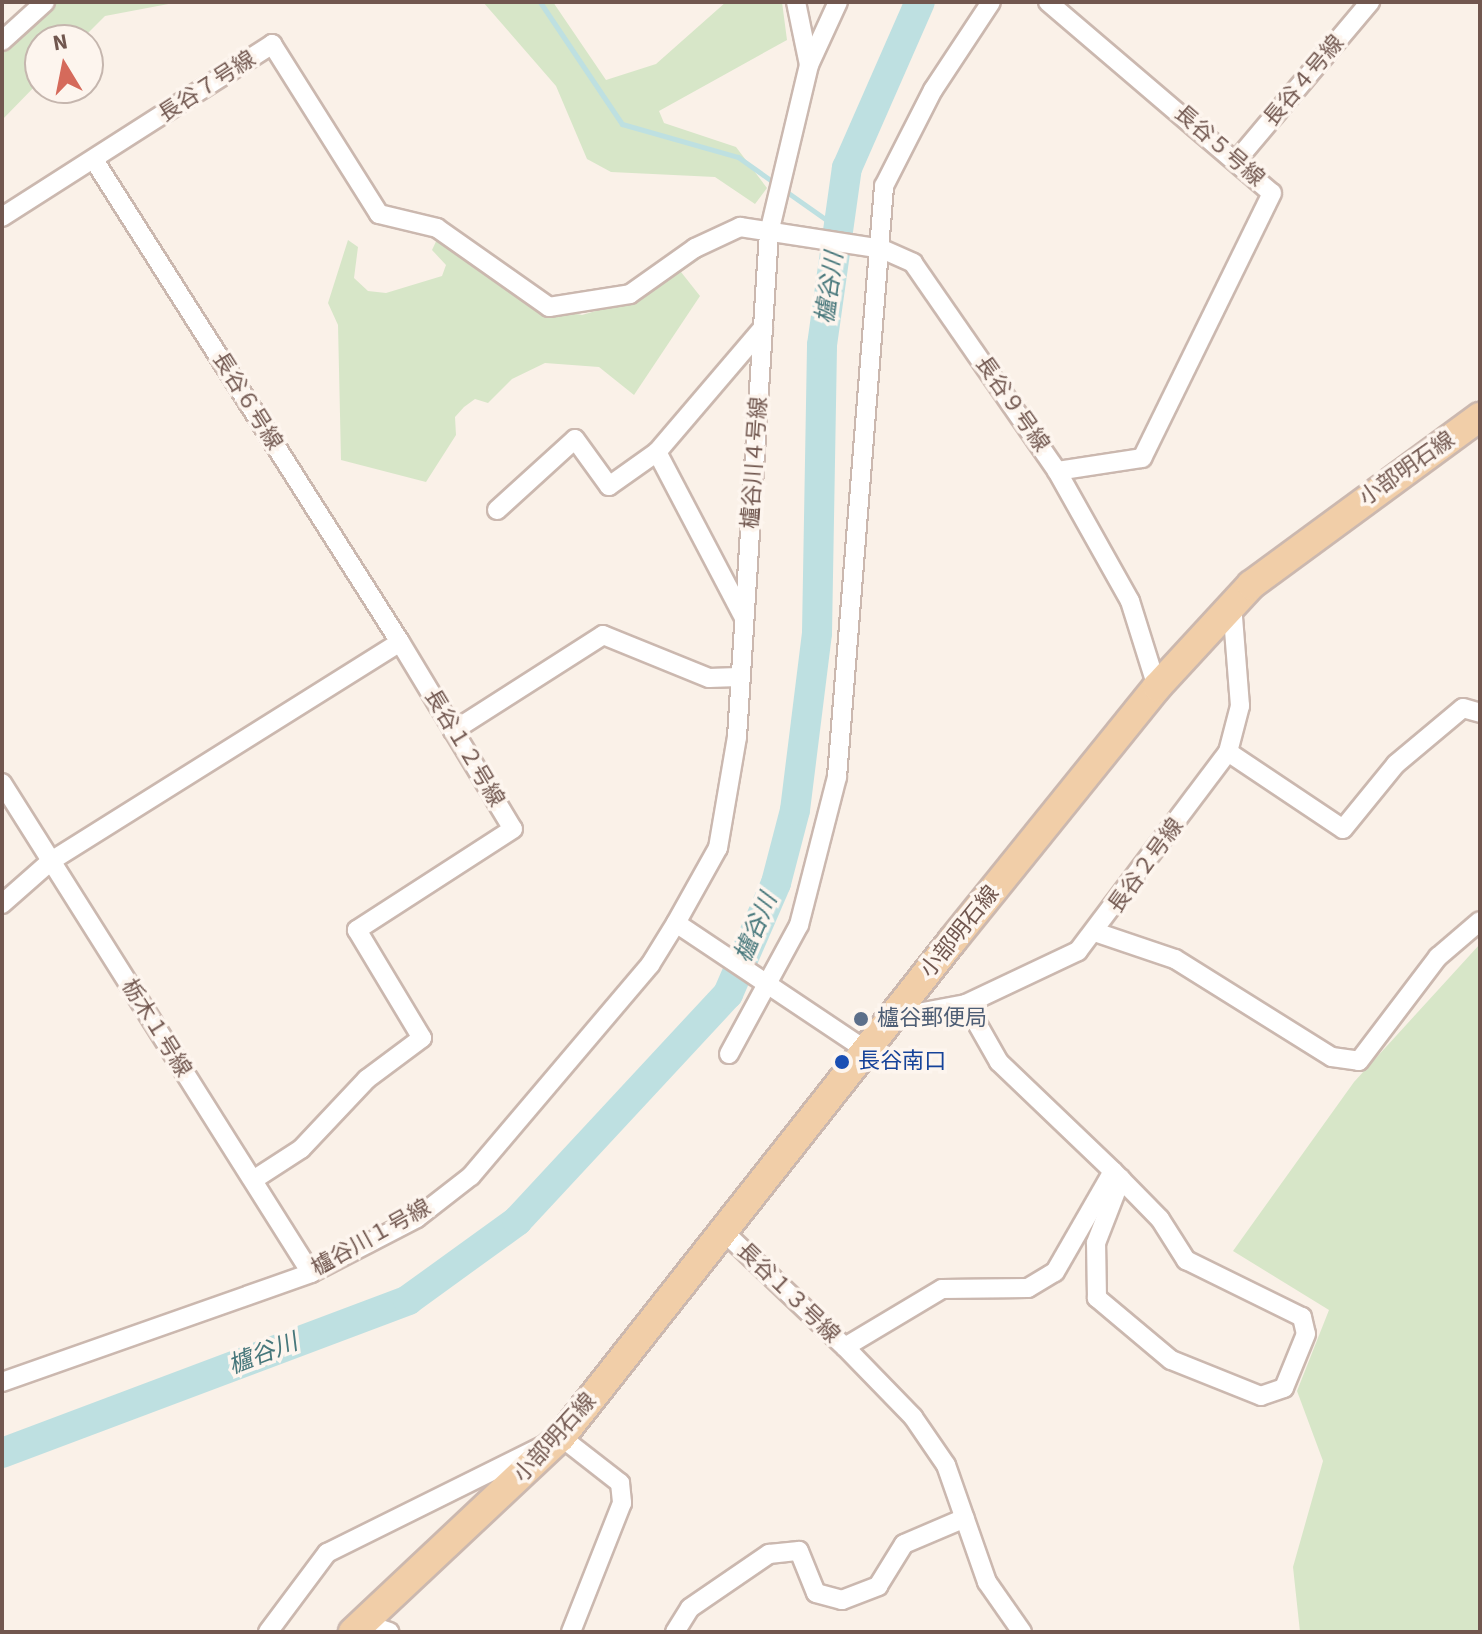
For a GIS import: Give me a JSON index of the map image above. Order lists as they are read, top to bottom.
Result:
{
  "streets": {
    "main road": ["小部明石線"],
    "street": [
      "長谷４号線",
      "長谷７号線",
      "長谷５号線",
      "長谷６号線",
      "長谷９号線",
      "櫨谷川４号線",
      "長谷１２号線",
      "長谷２号線",
      "栃木１号線",
      "櫨谷川１号線",
      "長谷１３号線"
    ]
  },
  "crossings": [
    ["長谷４号線", "長谷５号線"],
    ["長谷７号線", "長谷６号線"],
    ["長谷７号線", "長谷９号線"],
    ["長谷５号線", "長谷９号線"],
    ["長谷６号線", "長谷１２号線"],
    ["長谷９号線", "櫨谷川４号線"],
    ["長谷９号線", "小部明石線"],
    ["櫨谷川４号線", "櫨谷川１号線"],
    ["小部明石線", "長谷１３号線"],
    ["長谷１２号線", "栃木１号線"],
    ["栃木１号線", "櫨谷川１号線"]
  ],
  "water": ["櫨谷川"],
  "places": ["櫨谷郵便局", "長谷南口"],
  "north": "top"
}
